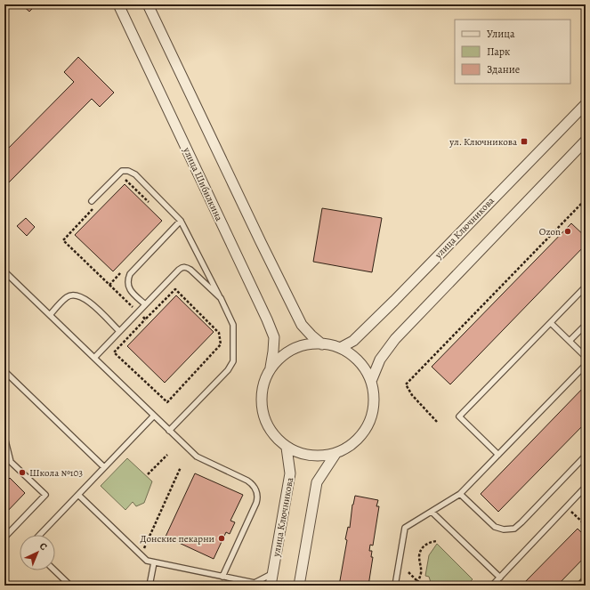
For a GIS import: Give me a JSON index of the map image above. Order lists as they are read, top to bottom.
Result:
{
  "streets": {
    "street": ["улица Шибилкина", "улица Ключникова"]
  },
  "crossings": [
    ["улица Шибилкина", "улица Ключникова"]
  ],
  "places": {
    "transit": ["ул. Ключникова"],
    "other": ["Ozon", "Школа №103", "Донские пекарни"]
  },
  "legend": ["Улица", "Парк", "Здание"],
  "north": "top right"
}
